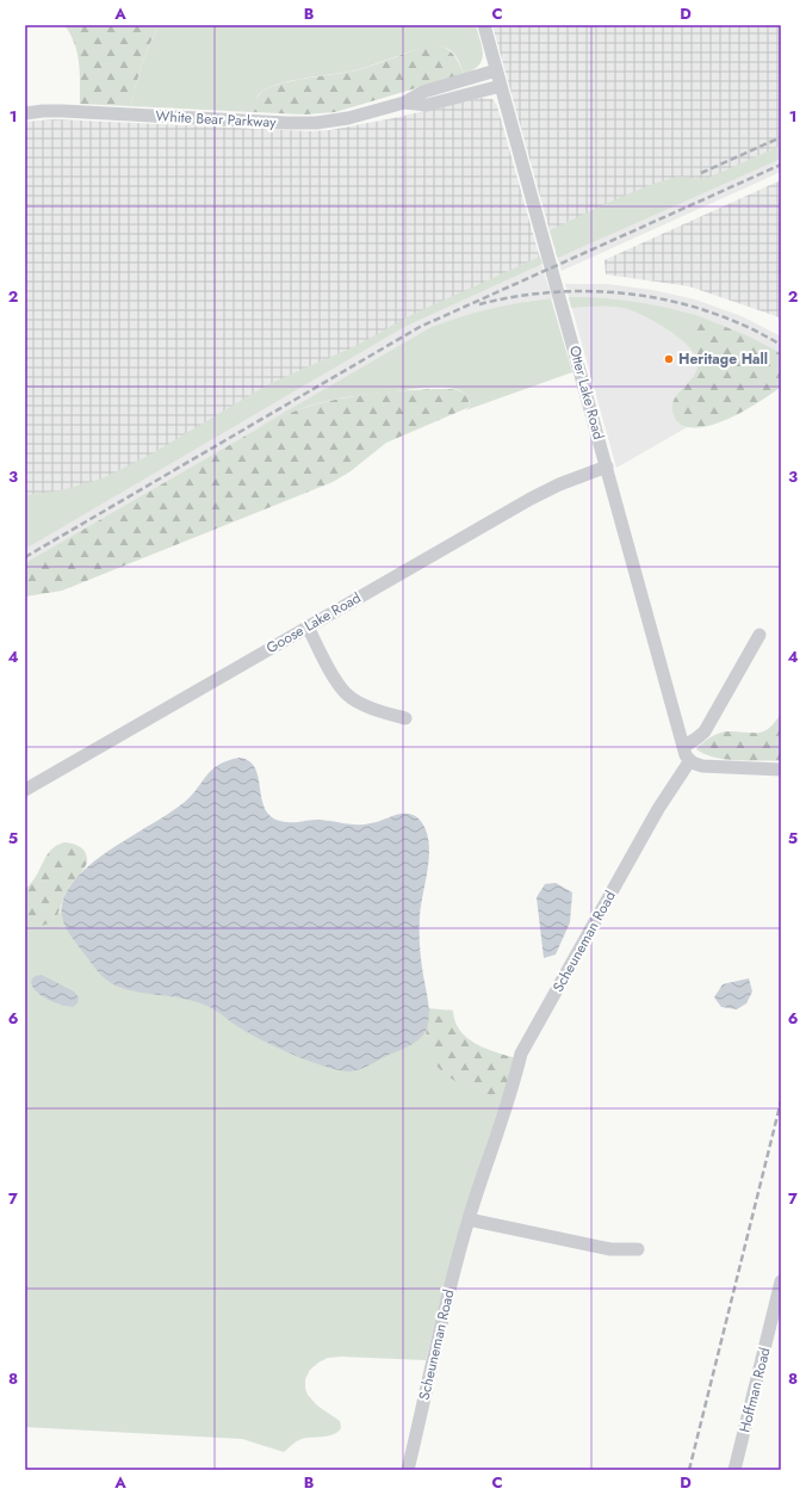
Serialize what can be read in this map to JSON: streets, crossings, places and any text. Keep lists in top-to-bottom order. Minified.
{"streets":{"street":["White Bear Parkway","Otter Lake Road","Goose Lake Road","Scheuneman Road","Hoffman Road"]},"crossings":[["White Bear Parkway","Otter Lake Road"],["Otter Lake Road","Goose Lake Road"],["Otter Lake Road","Scheuneman Road"]],"places":["Heritage Hall"],"grid":{"columns":["A","B","C","D"],"rows":["1","2","3","4","5","6","7","8"]}}
